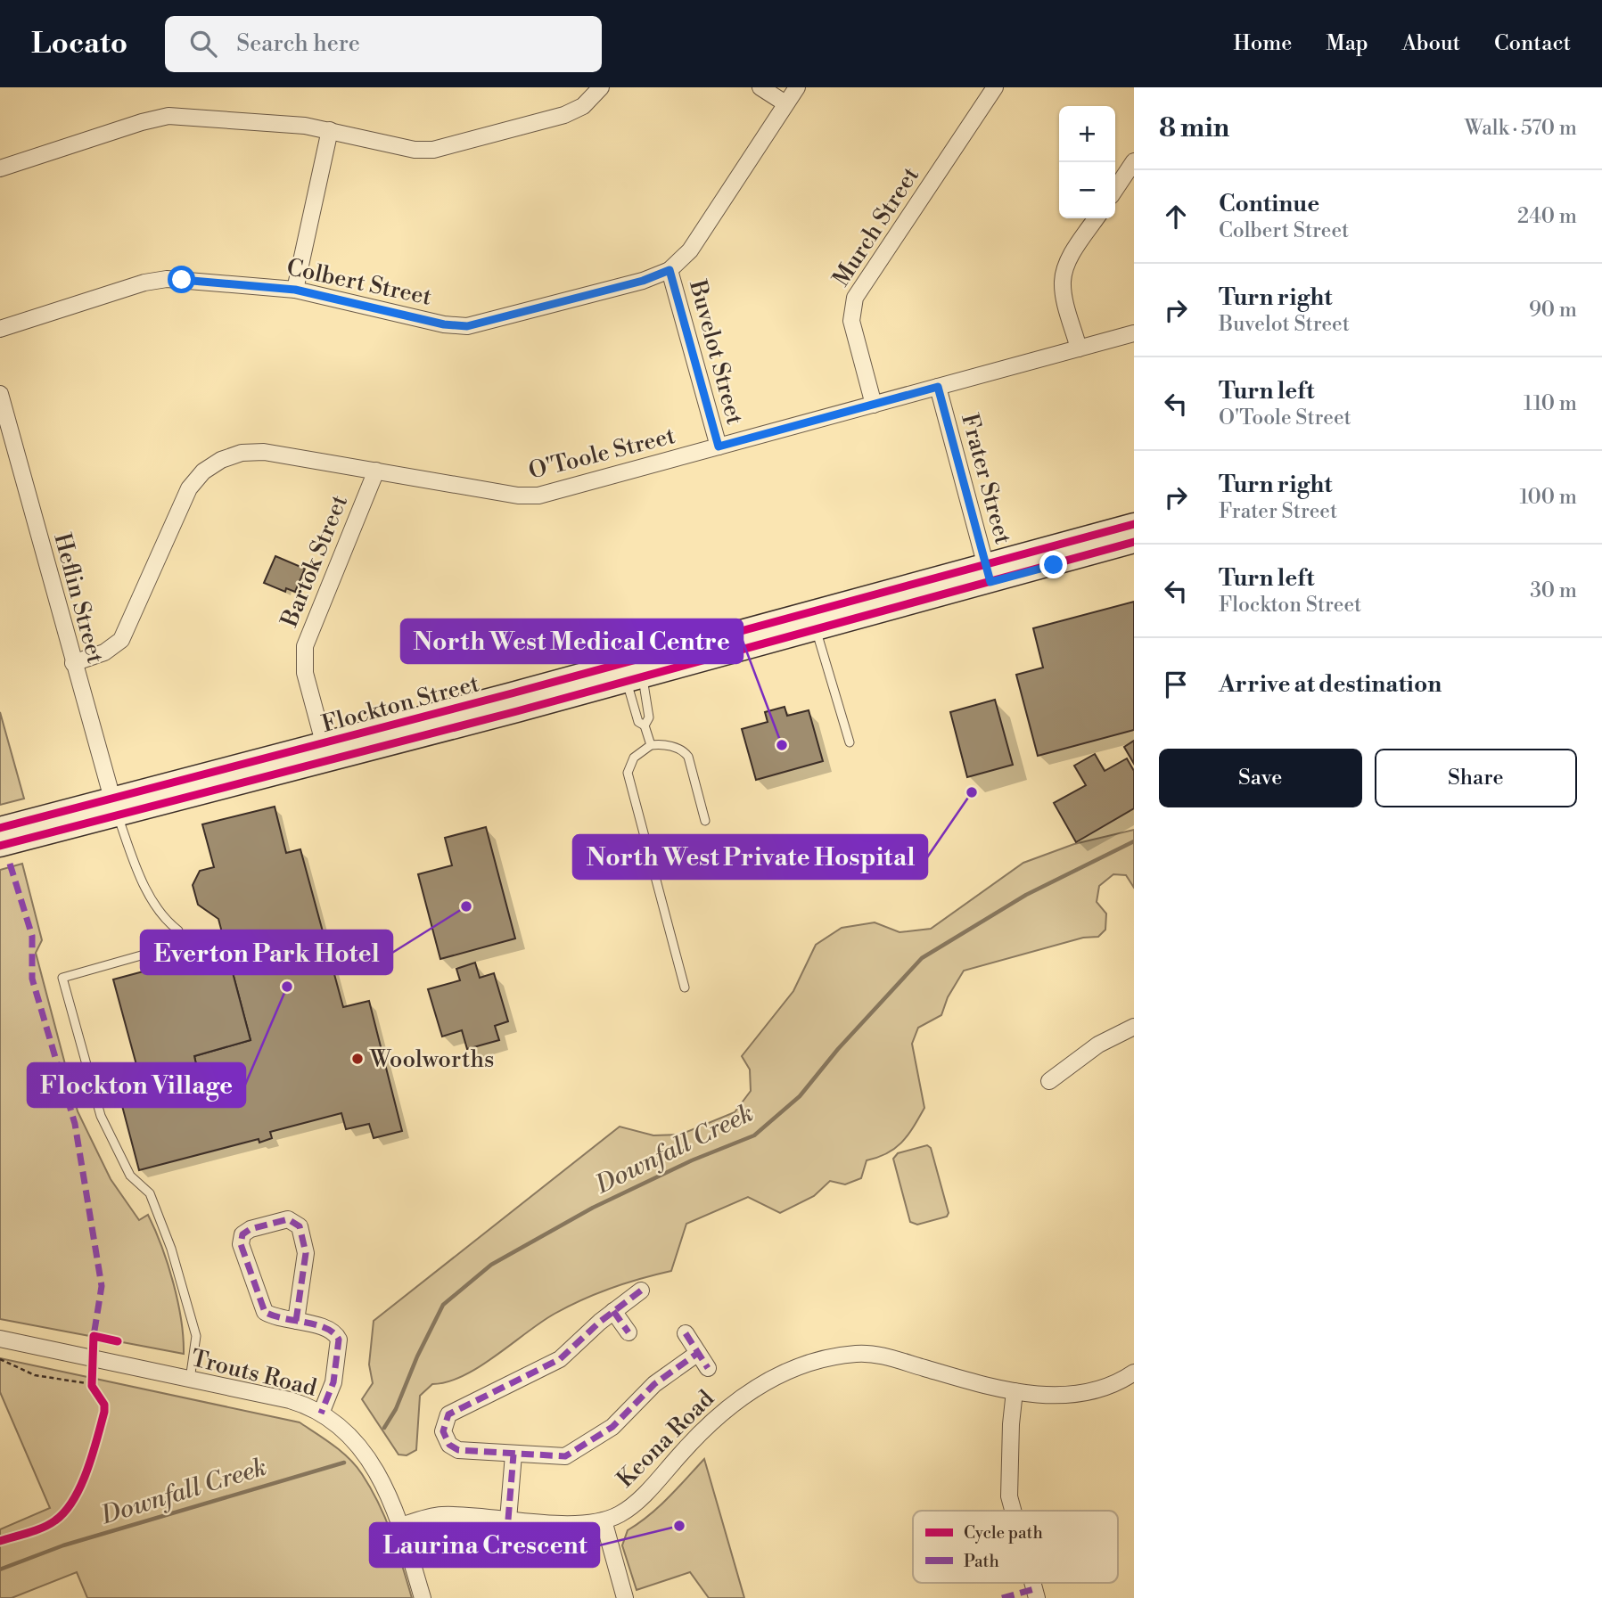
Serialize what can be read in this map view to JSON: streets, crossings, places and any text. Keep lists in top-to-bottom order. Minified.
{"streets":{"street":["Murch Street","Colbert Street","Buvelot Street","O'Toole Street","Frater Street","Bartok Street","Heflin Street","Flockton Street","Trouts Road","Keona Road"]},"crossings":[["Murch Street","O'Toole Street"],["Colbert Street","Buvelot Street"],["Buvelot Street","O'Toole Street"],["O'Toole Street","Frater Street"],["O'Toole Street","Bartok Street"],["O'Toole Street","Heflin Street"],["Frater Street","Flockton Street"],["Bartok Street","Flockton Street"],["Heflin Street","Flockton Street"],["Trouts Road","Keona Road"]],"water":["Downfall Creek"],"places":["North West Medical Centre","North West Private Hospital","Everton Park Hotel","Flockton Village","Woolworths","Laurina Crescent"],"legend":["Cycle path","Path"],"page":{"header":"Locato","search":"Search here","nav":["Home","Map","About","Contact"],"heading":["8 min","Walk · 570 m"],"map_buttons":["+","−"],"list":[["Continue","Colbert Street","240 m"],["Turn right","Buvelot Street","90 m"],["Turn left","O'Toole Street","110 m"],["Turn right","Frater Street","100 m"],["Turn left","Flockton Street","30 m"],"Arrive at destination"],"buttons":["Save","Share"]}}
